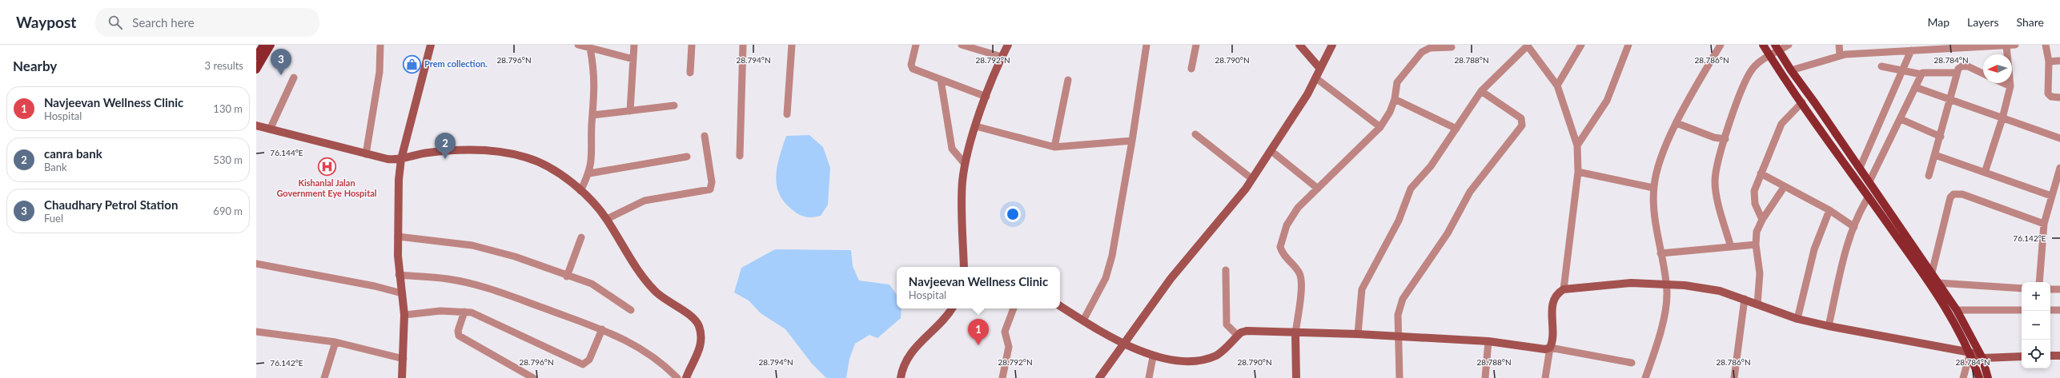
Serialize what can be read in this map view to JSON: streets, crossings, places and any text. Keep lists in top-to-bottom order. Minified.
{"places":{"shop":["Prem collection."],"hospital":["Kishanlal Jalan Government Eye Hospital"]},"north":"left","page":{"header":"Waypost","search":"Search here","nav":["Map","Layers","Share"],"heading":["Nearby","3 results"],"pins":["3","2","1"],"list":[{"mark":"1","name":"Navjeevan Wellness Clinic","note":"Hospital","value":"130 m"},{"mark":"2","name":"canra bank","note":"Bank","value":"530 m"},{"mark":"3","name":"Chaudhary Petrol Station","note":"Fuel","value":"690 m"}],"popup":["Navjeevan Wellness Clinic","Hospital"],"map_buttons":["+","−"]},"coordinates":["28.784°N","28.796°N","28.794°N","28.792°N","28.790°N","28.788°N","28.786°N","76.144°E","76.142°E"]}
